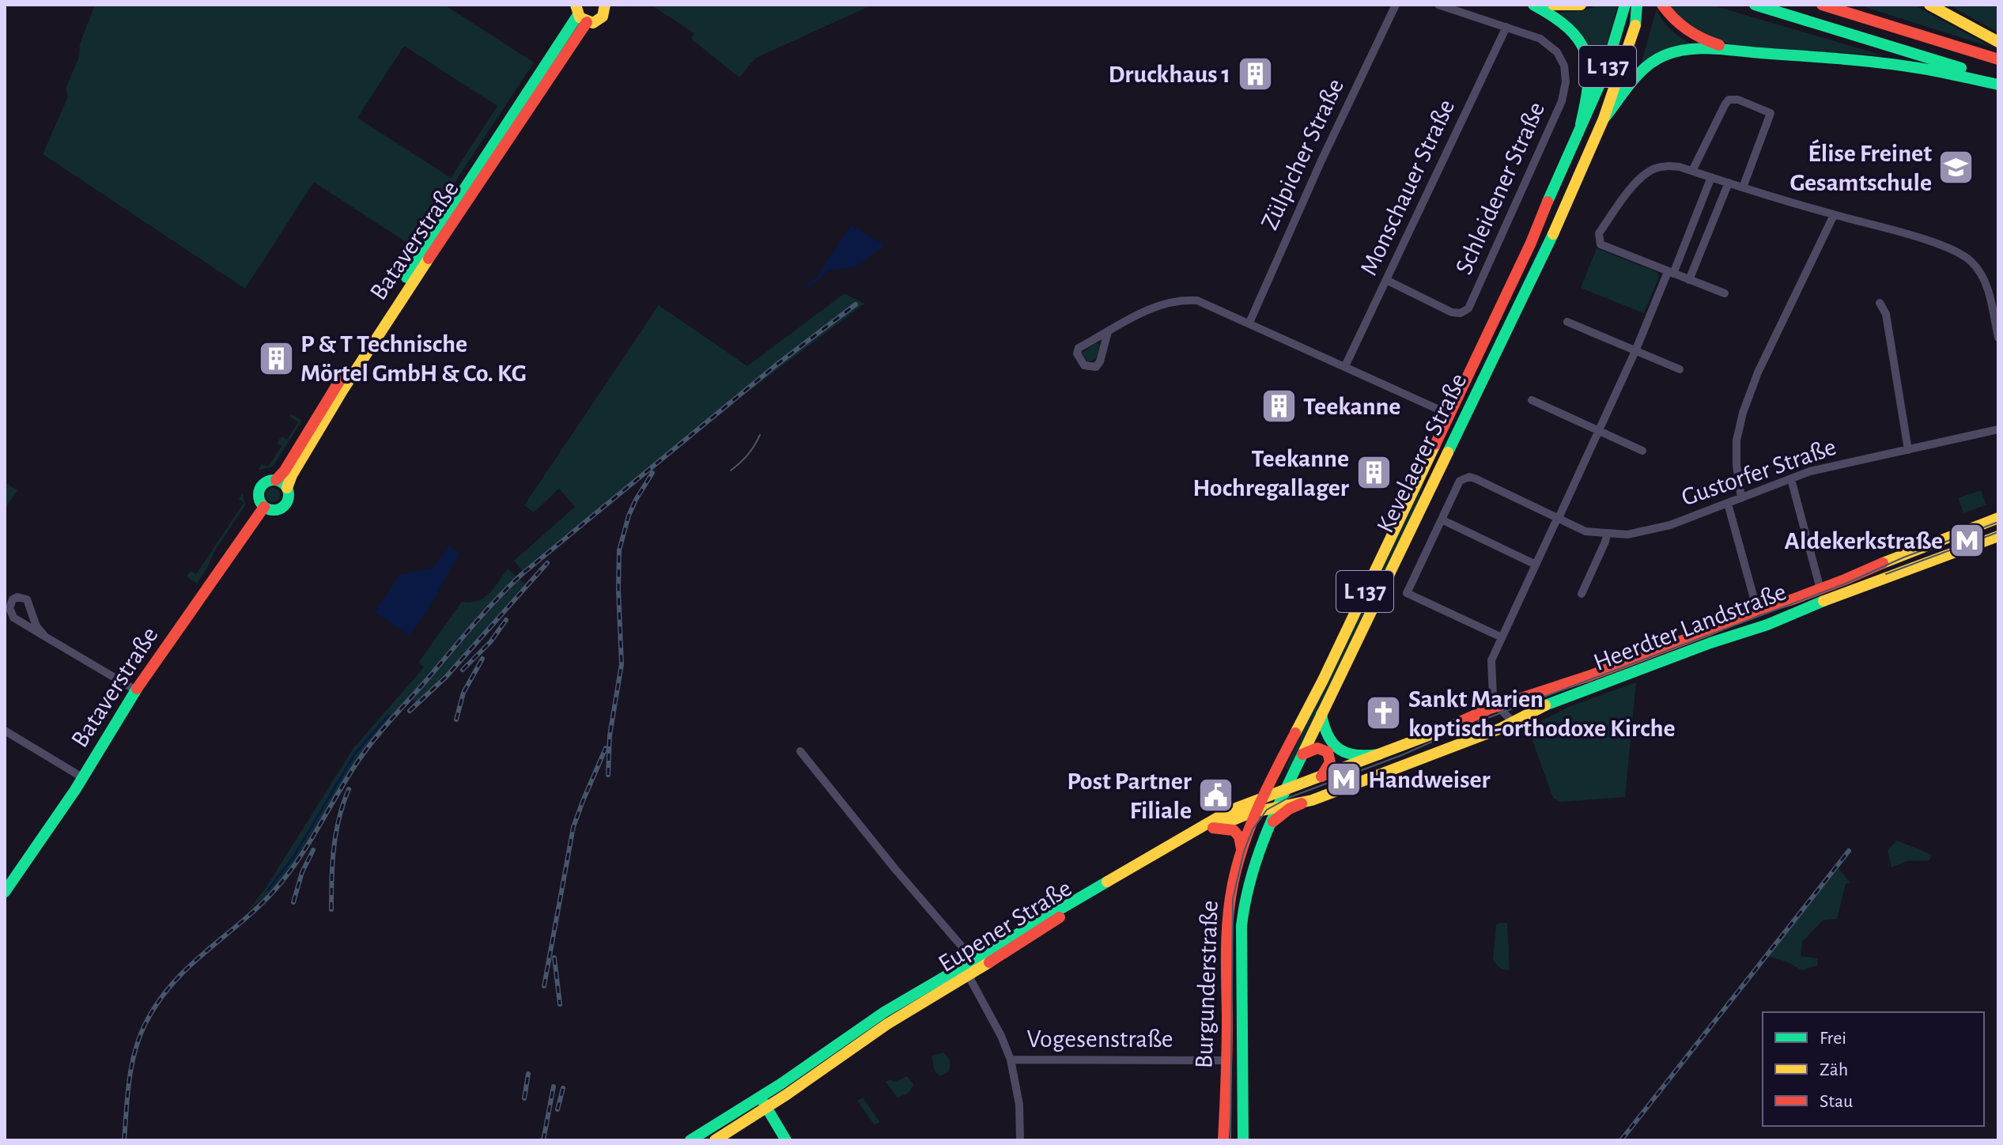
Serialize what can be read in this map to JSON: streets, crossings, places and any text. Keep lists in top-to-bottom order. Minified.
{"streets":{"main road":["L 137","Bataverstraße","Kevelaerer Straße","Heerdter Landstraße","Eupener Straße","Burgunderstraße"],"street":["Zülpicher Straße","Monschauer Straße","Schleidener Straße","Gustorfer Straße","Vogesenstraße"]},"crossings":[["L 137","Kevelaerer Straße"],["Monschauer Straße","Schleidener Straße"],["Kevelaerer Straße","Heerdter Landstraße"],["Kevelaerer Straße","Eupener Straße"],["Kevelaerer Straße","Burgunderstraße"],["Gustorfer Straße","Heerdter Landstraße"],["Heerdter Landstraße","Eupener Straße"],["Heerdter Landstraße","Burgunderstraße"],["Eupener Straße","Burgunderstraße"],["Burgunderstraße","Vogesenstraße"]],"places":{"building":["Druckhaus 1","P & T Technische Mörtel GmbH & Co. KG","Teekanne","Teekanne Hochregallager"],"school or university":["Élise Freinet Gesamtschule"],"metro station":["Aldekerkstraße","Handweiser"],"church":["Sankt Marien koptisch-orthodoxe Kirche"],"public building":["Post Partner Filiale"]},"legend":["Frei","Zäh","Stau"]}
